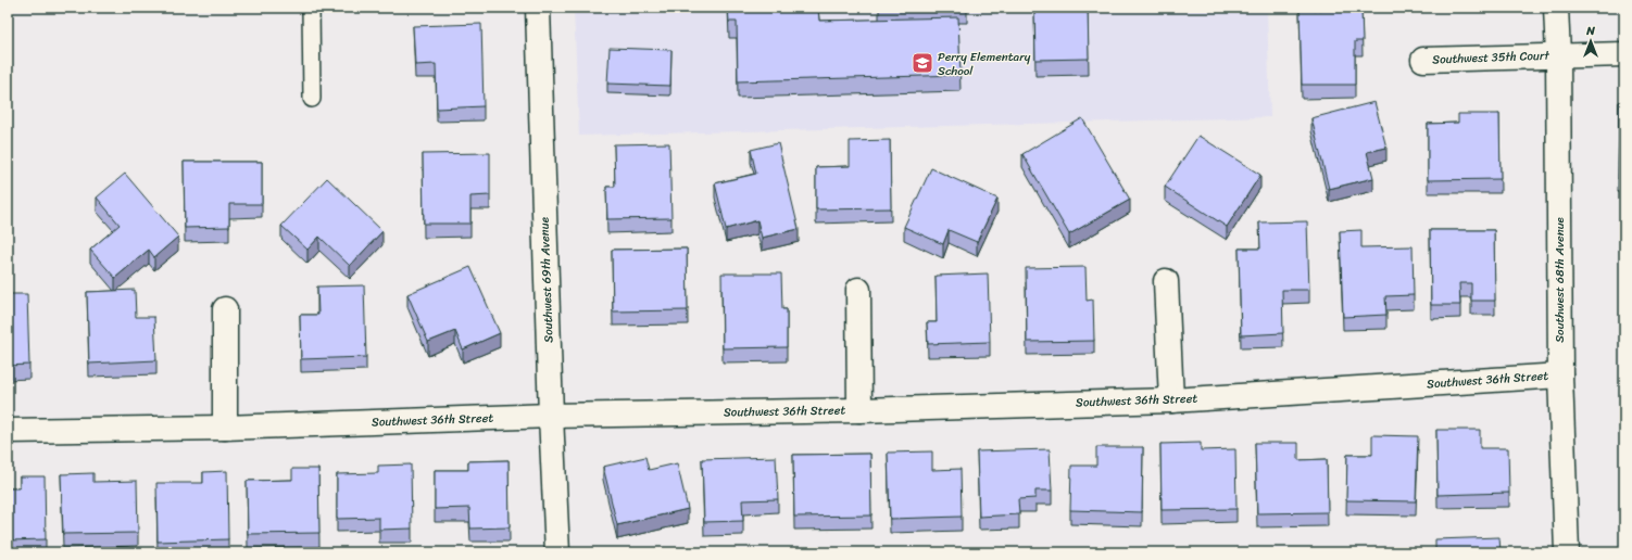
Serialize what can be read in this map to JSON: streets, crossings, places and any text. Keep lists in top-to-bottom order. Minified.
{"streets":{"street":["Southwest 35th Court","Southwest 69th Avenue","Southwest 68th Avenue","Southwest 36th Street"]},"crossings":[["Southwest 35th Court","Southwest 68th Avenue"],["Southwest 69th Avenue","Southwest 36th Street"],["Southwest 68th Avenue","Southwest 36th Street"]],"places":{"school or university":["Perry Elementary School"]},"north":"top"}
